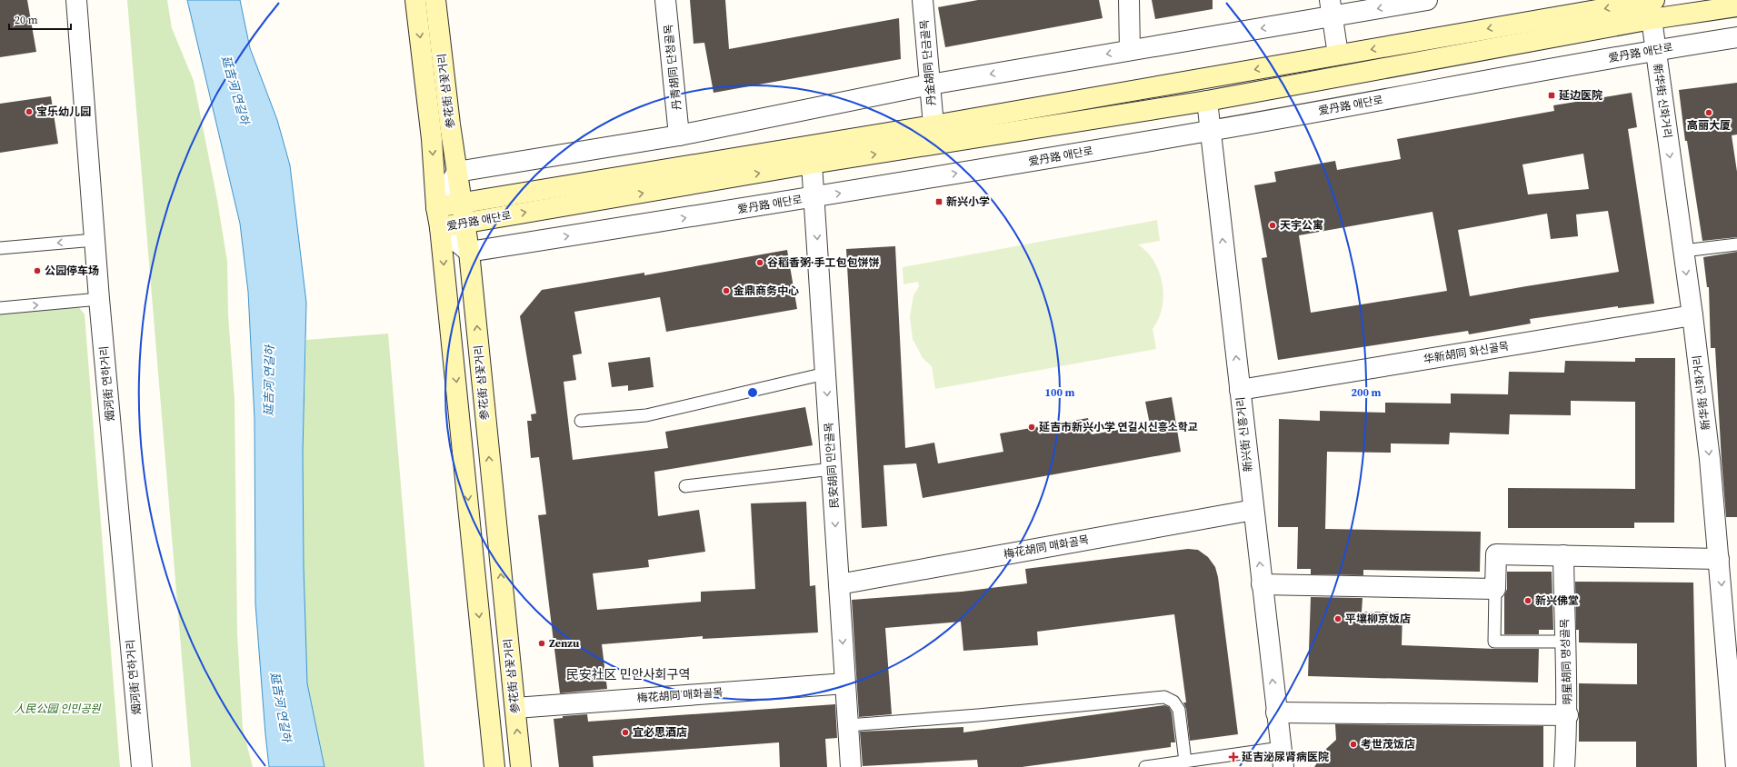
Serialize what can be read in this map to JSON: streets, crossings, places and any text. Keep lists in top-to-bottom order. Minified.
{"streets":{"main road":["爱丹路 애단로","参花街 삼꽃거리"],"street":["丹金胡同 단금골목","丹青胡同 단청골목","新华街 신화거리","华新胡同 화신골목","烟河街 연하거리","新兴街 신흥거리","民安胡同 민안골목","梅花胡同 매화골목","明星胡同 명성골목"]},"crossings":[["爱丹路 애단로","丹金胡同 단금골목"],["爱丹路 애단로","参花街 삼꽃거리"],["爱丹路 애단로","新华街 신화거리"],["爱丹路 애단로","新兴街 신흥거리"],["爱丹路 애단로","民安胡同 민안골목"],["参花街 삼꽃거리","梅花胡同 매화골목"],["新华街 신화거리","华新胡同 화신골목"],["华新胡同 화신골목","新兴街 신흥거리"],["新兴街 신흥거리","梅花胡同 매화골목"],["民安胡同 민안골목","梅花胡同 매화골목"]],"one_way":["新华街 신화거리","新兴街 신흥거리","民安胡同 민안골목"],"districts":["民安社区 민안사회구역"],"water":["延吉河 연길하"],"parks":["人民公园 인민공원"],"places":{"transit":["延边医院","新兴小学"],"other":["宝乐幼儿园","高丽大厦","天宇公寓","谷稻香粥·手工包包饼饼","公园停车场","金鼎商务中心","延吉市新兴小学 연길시신흥소학교","新兴佛堂","平壤柳京饭店","Zenzu","宜必思酒店","考世茂饭店"],"health":["延吉泌尿肾病医院"]},"scale_bar":"20 m","rings":["100 m","200 m"]}
